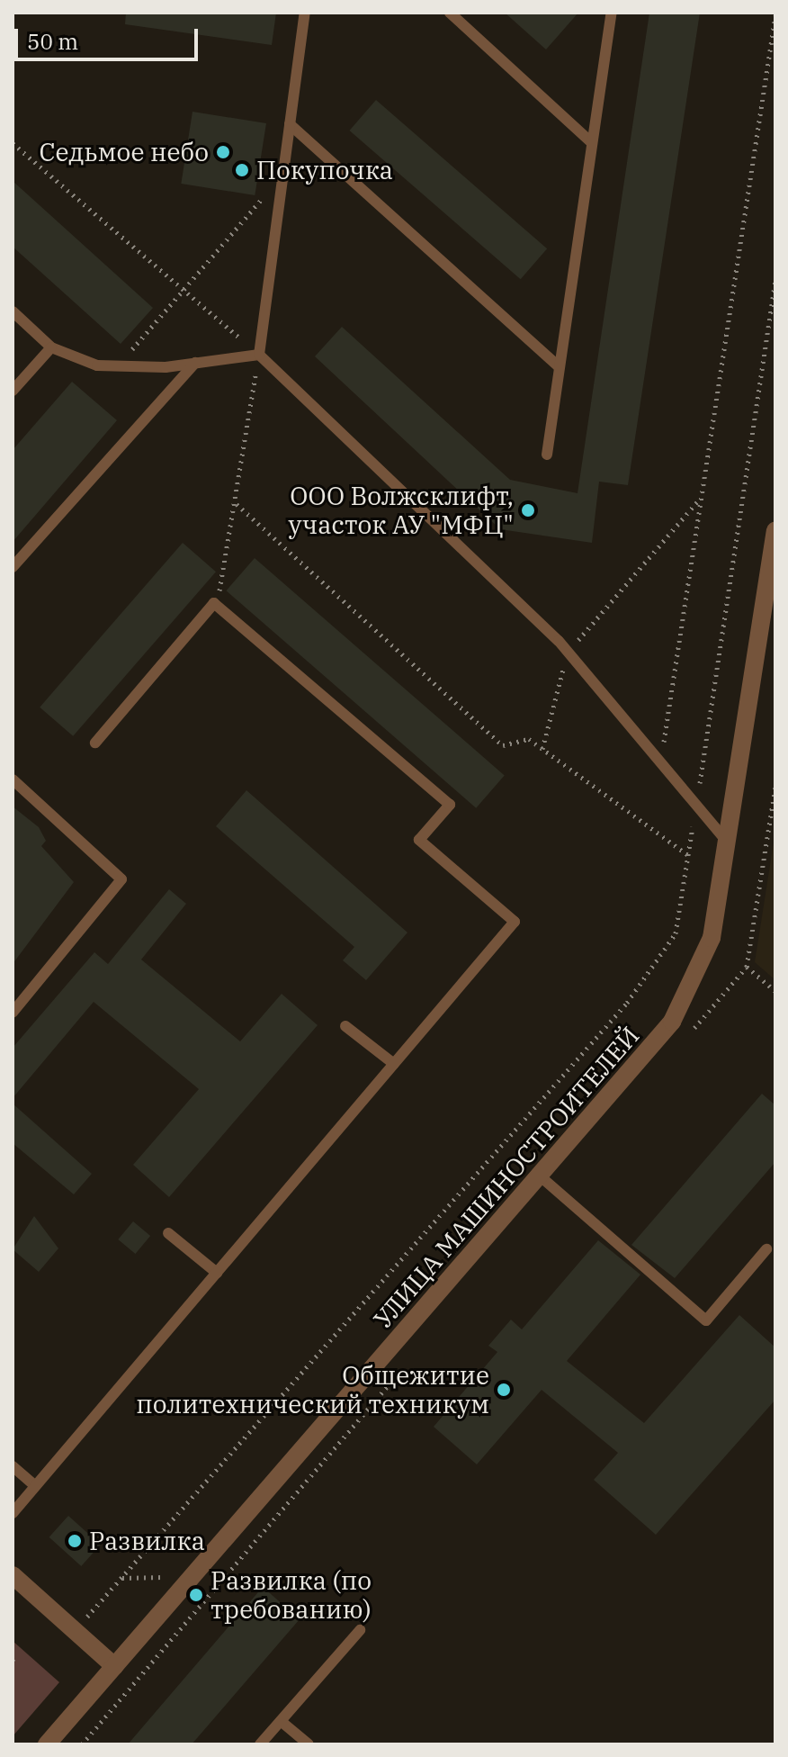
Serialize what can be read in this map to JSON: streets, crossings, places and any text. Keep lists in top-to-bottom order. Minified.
{"streets":{"street":["УЛИЦА МАШИНОСТРОИТЕЛЕЙ"]},"places":["Седьмое небо","Покупочка","ООО Волжсклифт, участок АУ \"МФЦ\"","Общежитие политехнический техникум","Развилка","Развилка (по требованию)"],"scale_bar":"50 m"}
